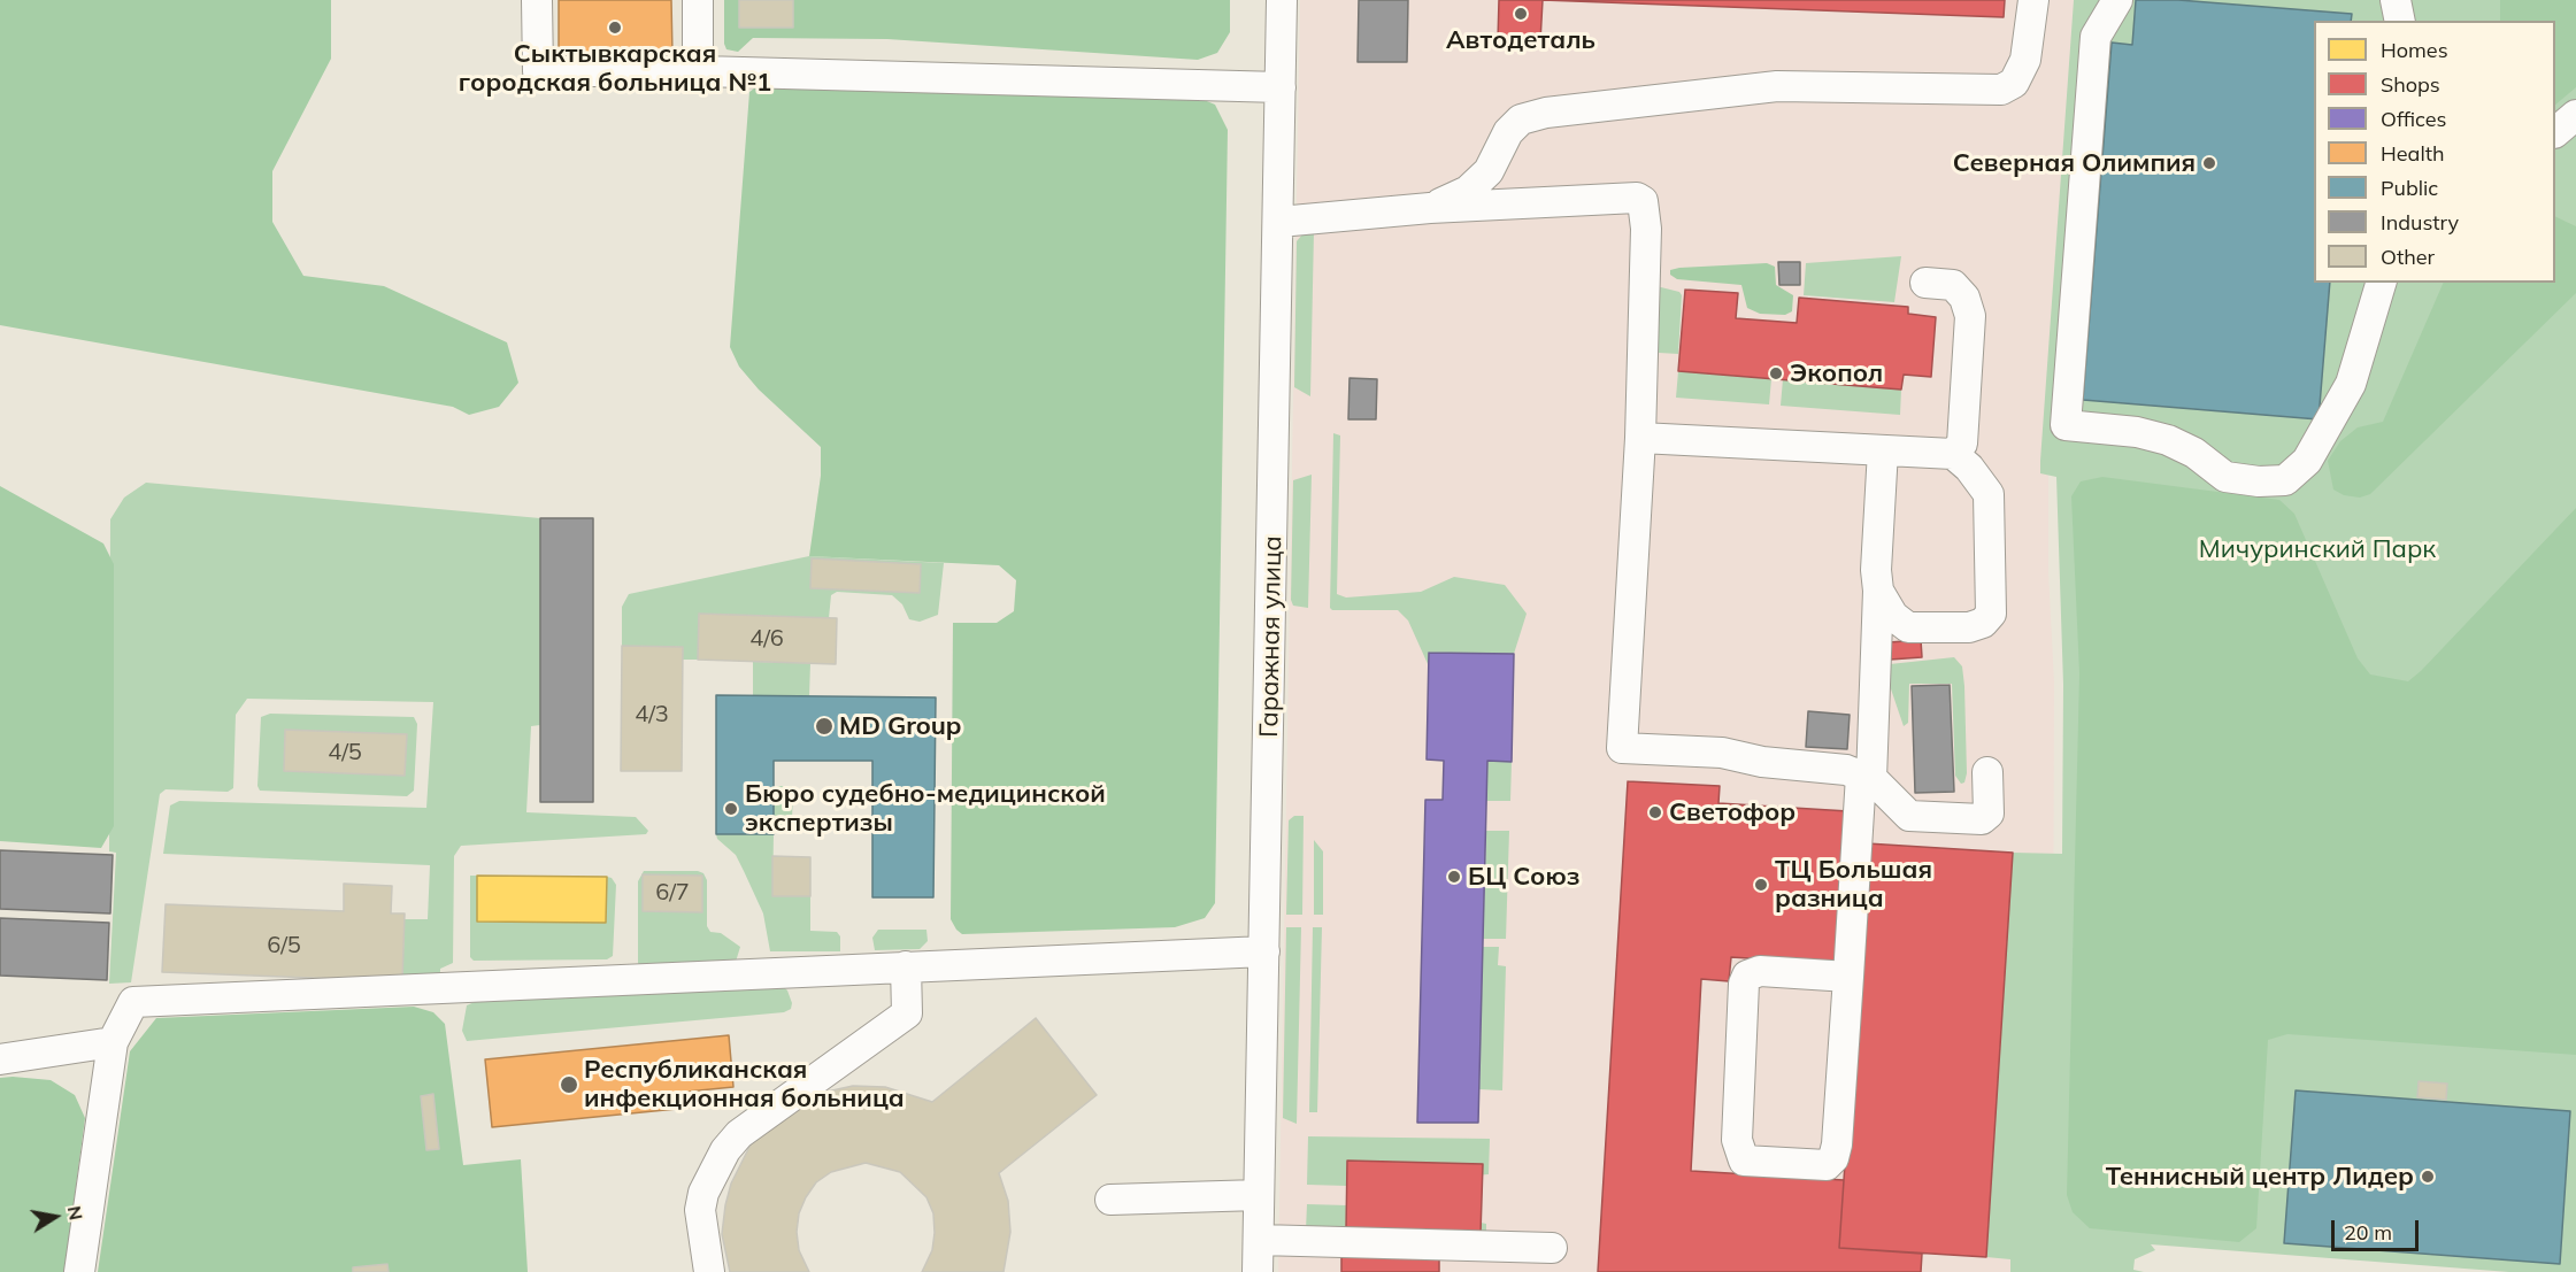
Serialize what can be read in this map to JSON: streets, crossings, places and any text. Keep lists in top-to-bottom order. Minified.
{"streets":{"street":["Гаражная улица"]},"parks":["Мичуринский Парк"],"places":["Автодеталь","Сыктывкарская городская больница №1","Северная Олимпия","Экопол","MD Group","Бюро судебно-медицинской экспертизы","Светофор","БЦ Союз","ТЦ Большая разница","Республиканская инфекционная больница","Теннисный центр Лидер"],"house_numbers":["4/6","4/3","4/5","6/7","6/5"],"legend":["Homes","Shops","Offices","Health","Public","Industry","Other"],"scale_bar":"20 m","north":"right"}
